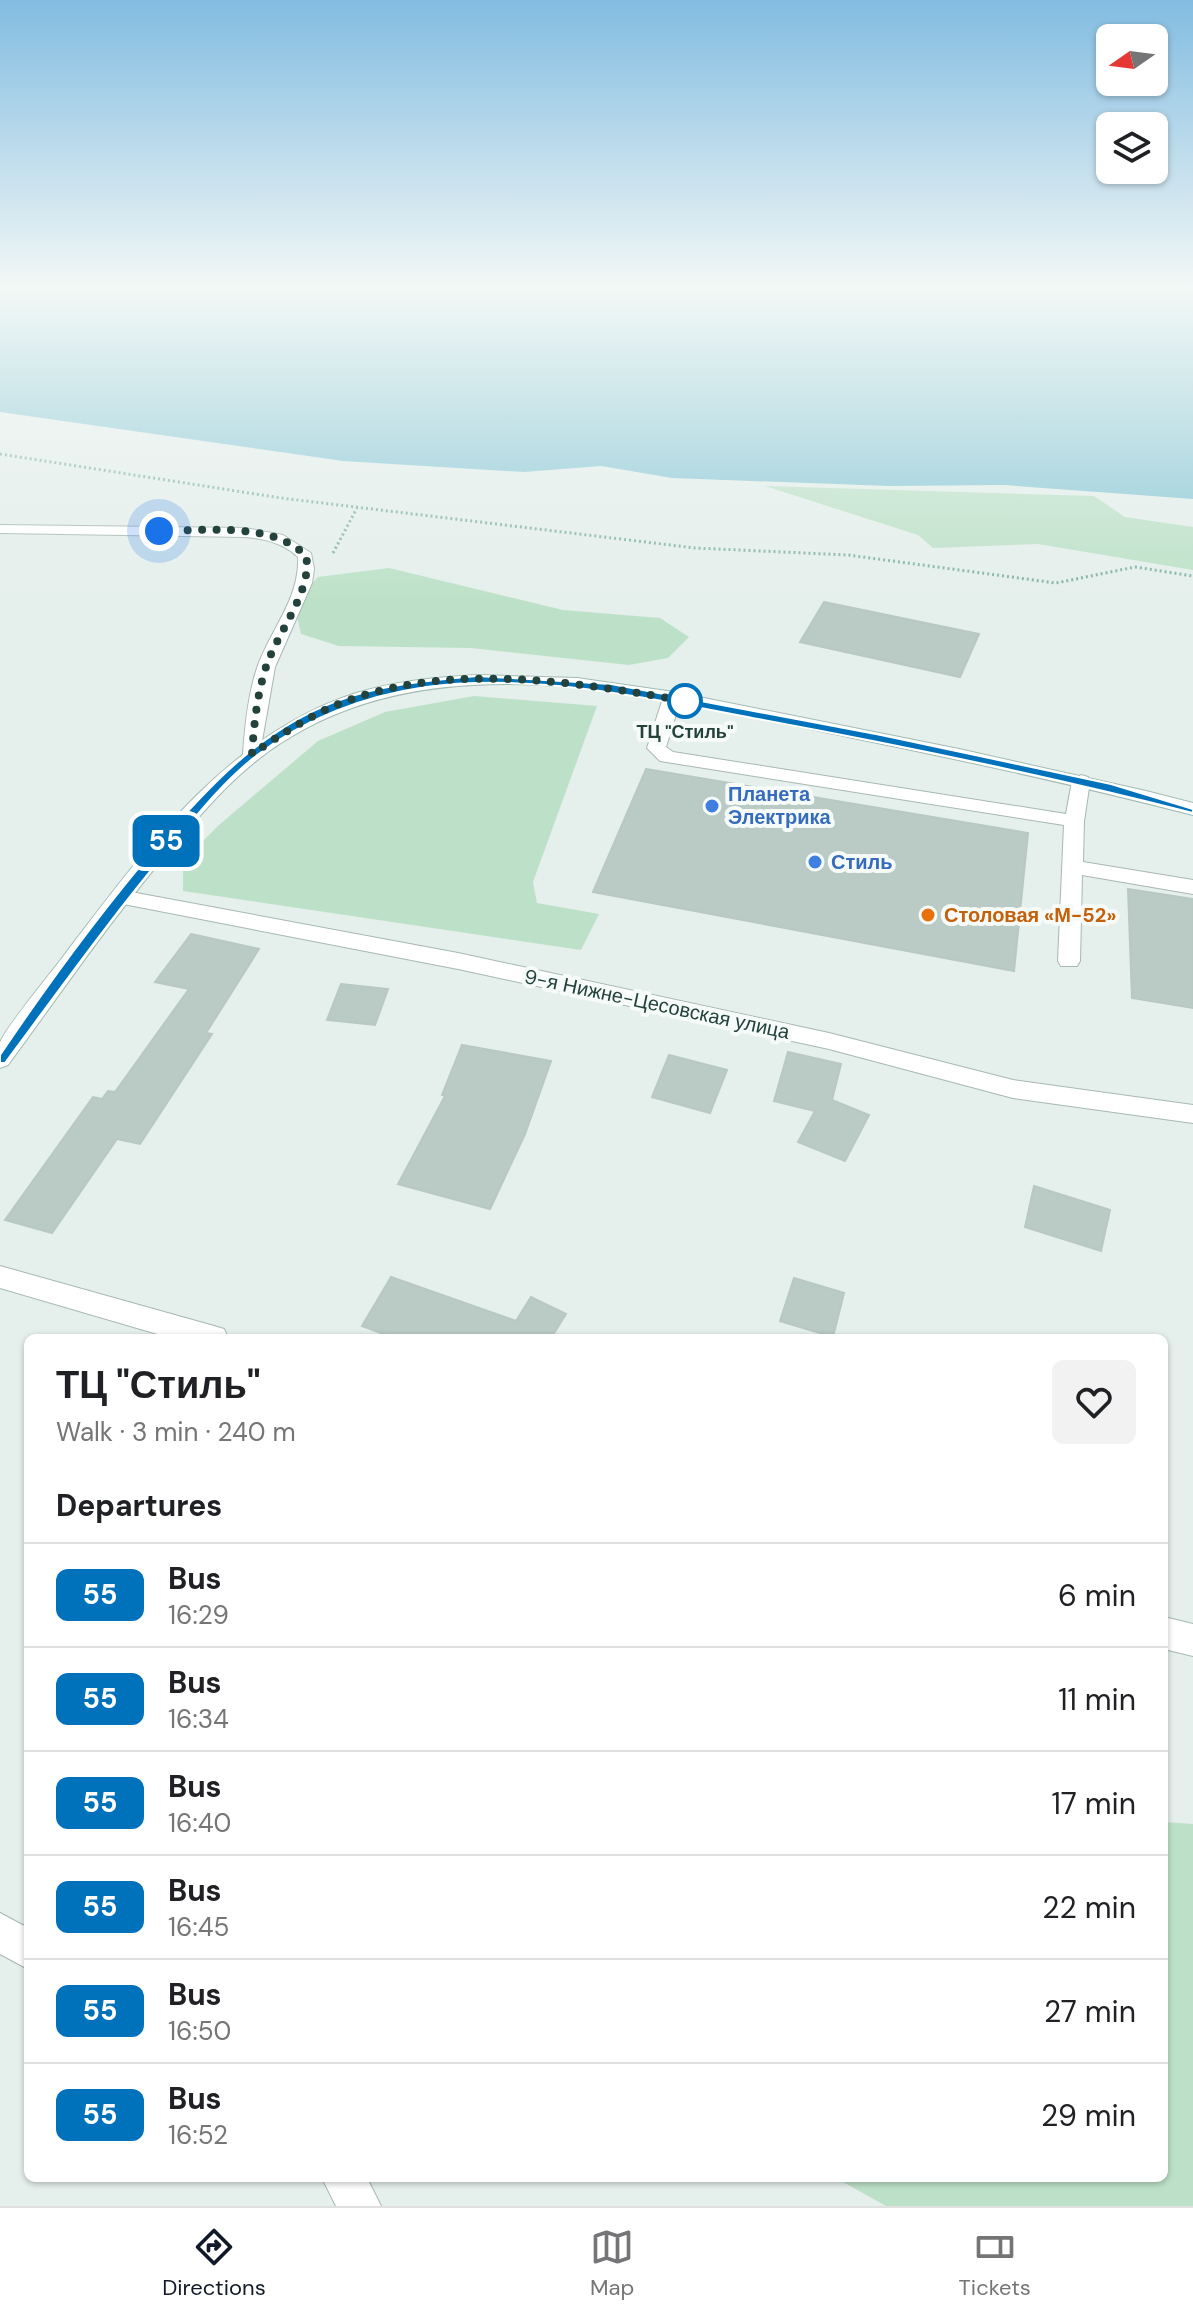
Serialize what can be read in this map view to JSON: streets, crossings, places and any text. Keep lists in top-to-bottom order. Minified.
{"streets":{"street":["9-я Нижне-Цесовская улица"]},"places":["ТЦ \"Стиль\"","Планета Электрика","Стиль","Столовая «М-52»"],"lines":["bus line 55"],"north":"left","page":{"on_map":"55","heading":[["ТЦ \"Стиль\"","Walk · 3 min · 240 m"],"Departures"],"list":[{"mark":"55","name":"Bus","note":"16:29","value":"6 min"},{"mark":"55","name":"Bus","note":"16:34","value":"11 min"},{"mark":"55","name":"Bus","note":"16:40","value":"17 min"},{"mark":"55","name":"Bus","note":"16:45","value":"22 min"},{"mark":"55","name":"Bus","note":"16:50","value":"27 min"},{"mark":"55","name":"Bus","note":"16:52","value":"29 min"}],"tabs":["Directions","Map","Tickets"]}}
